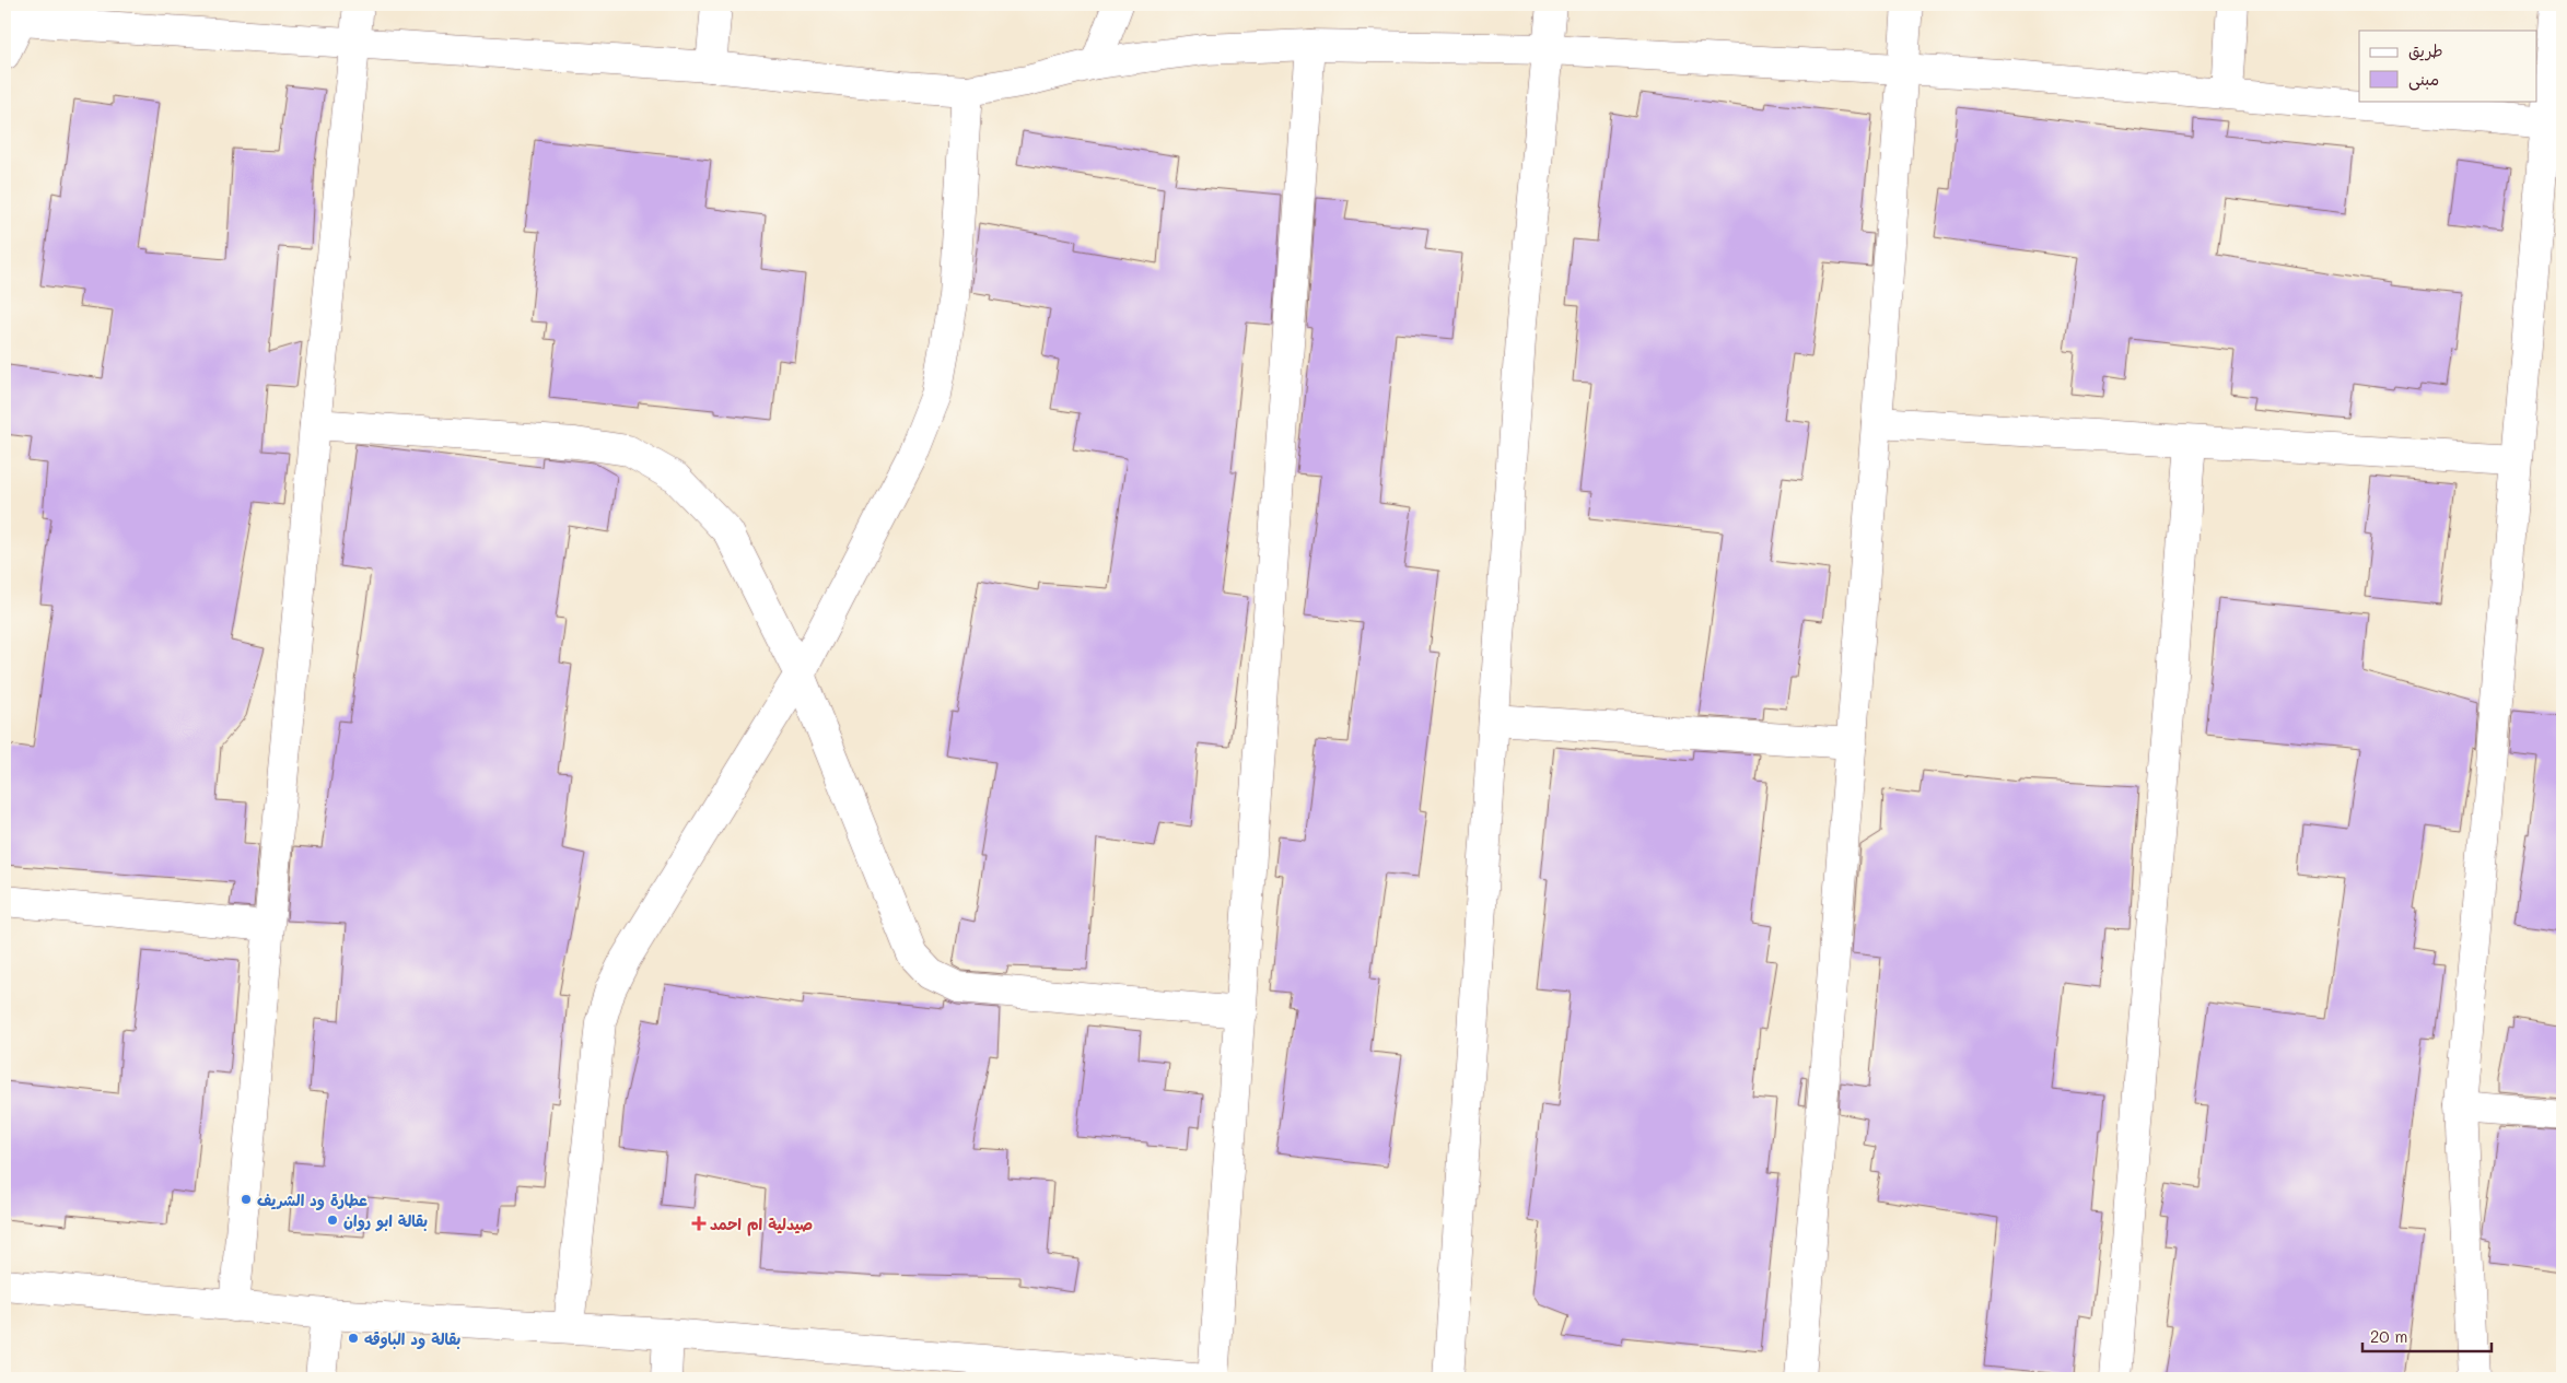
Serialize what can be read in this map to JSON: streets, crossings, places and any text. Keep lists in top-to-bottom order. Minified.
{"places":{"other":["عطارة ود الشريف","بقالة ابو روان","بقالة ود الباوقه"],"health":["صيدلية ام احمد"]},"legend":["طريق","مبنى"],"scale_bar":"20 m"}
